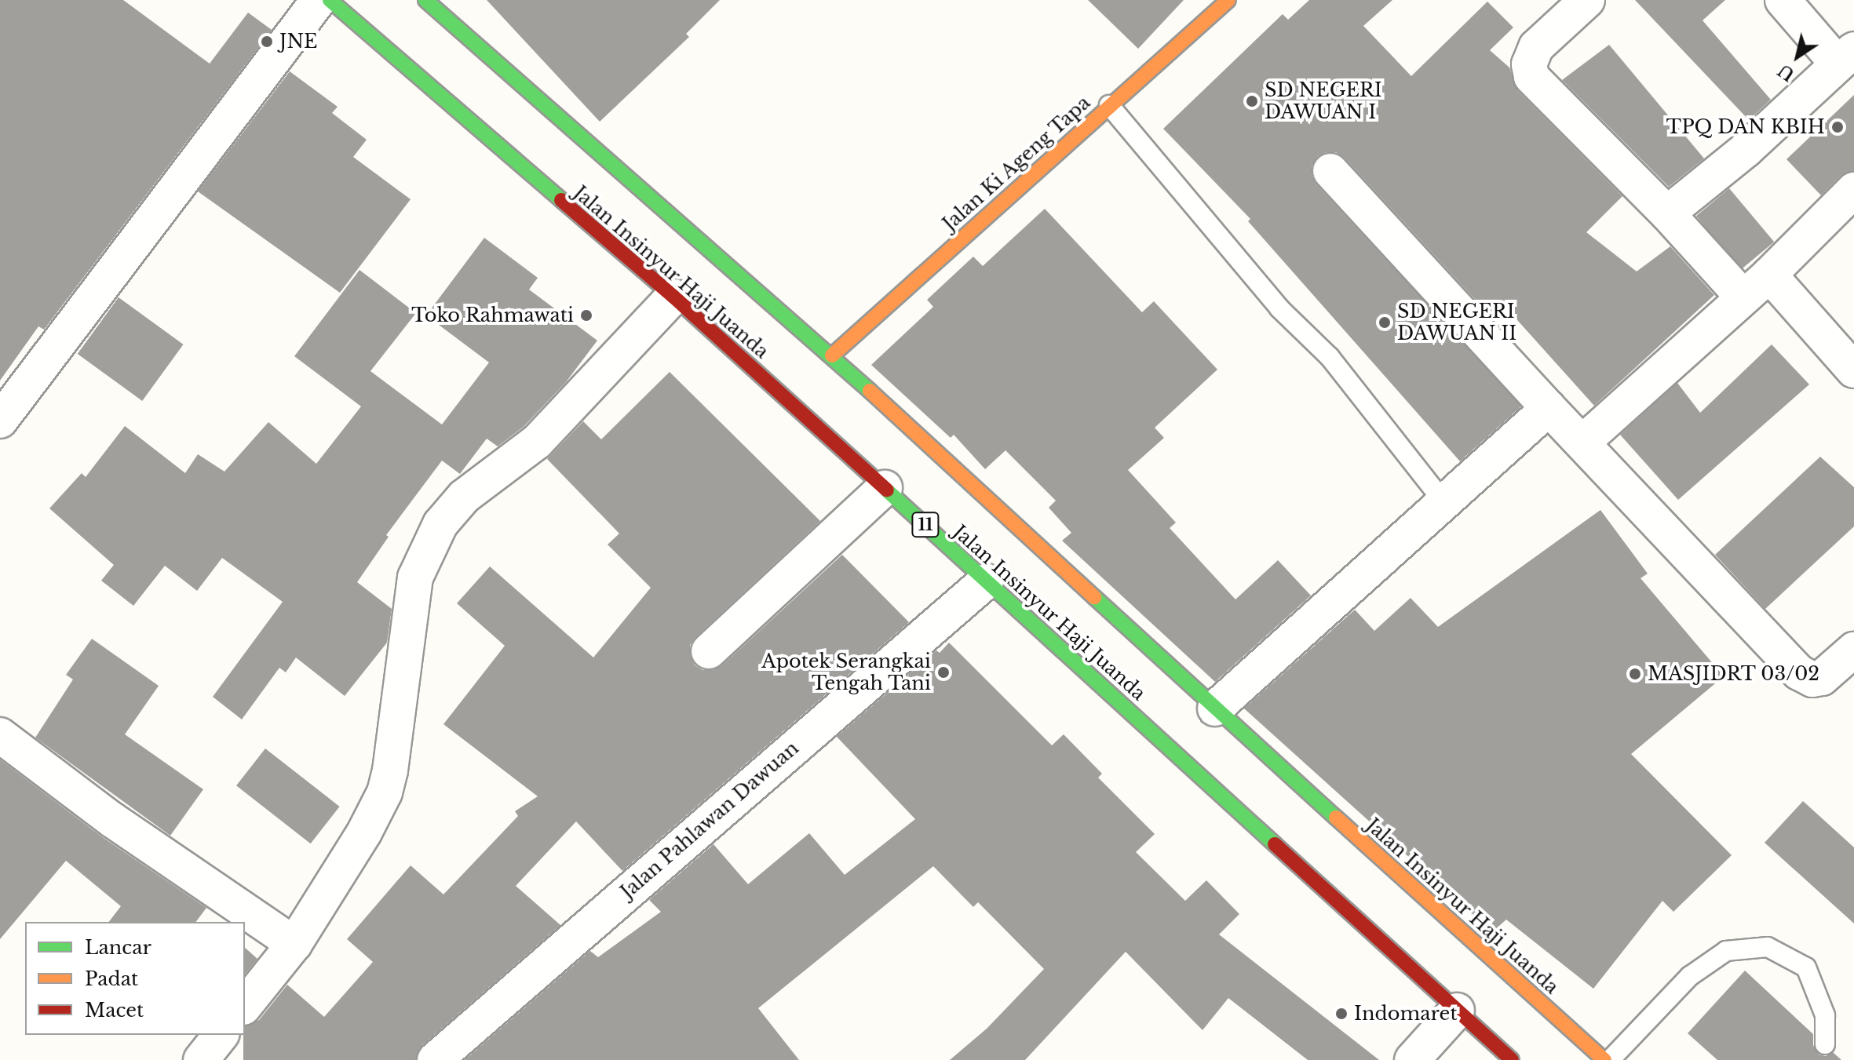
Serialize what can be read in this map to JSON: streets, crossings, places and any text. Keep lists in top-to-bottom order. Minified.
{"streets":{"main road":["Jalan Ki Ageng Tapa","Jalan Insinyur Haji Juanda","11"],"street":["Jalan Pahlawan Dawuan"]},"crossings":[["Jalan Ki Ageng Tapa","Jalan Insinyur Haji Juanda"],["Jalan Insinyur Haji Juanda","Jalan Pahlawan Dawuan"]],"places":["JNE","SD NEGERI DAWUAN I","TPQ DAN KBIH","Toko Rahmawati","SD NEGERI DAWUAN II","Apotek Serangkai Tengah Tani","MASJIDRT 03/02","Indomaret"],"legend":["Lancar","Padat","Macet"],"north":"bottom left"}
